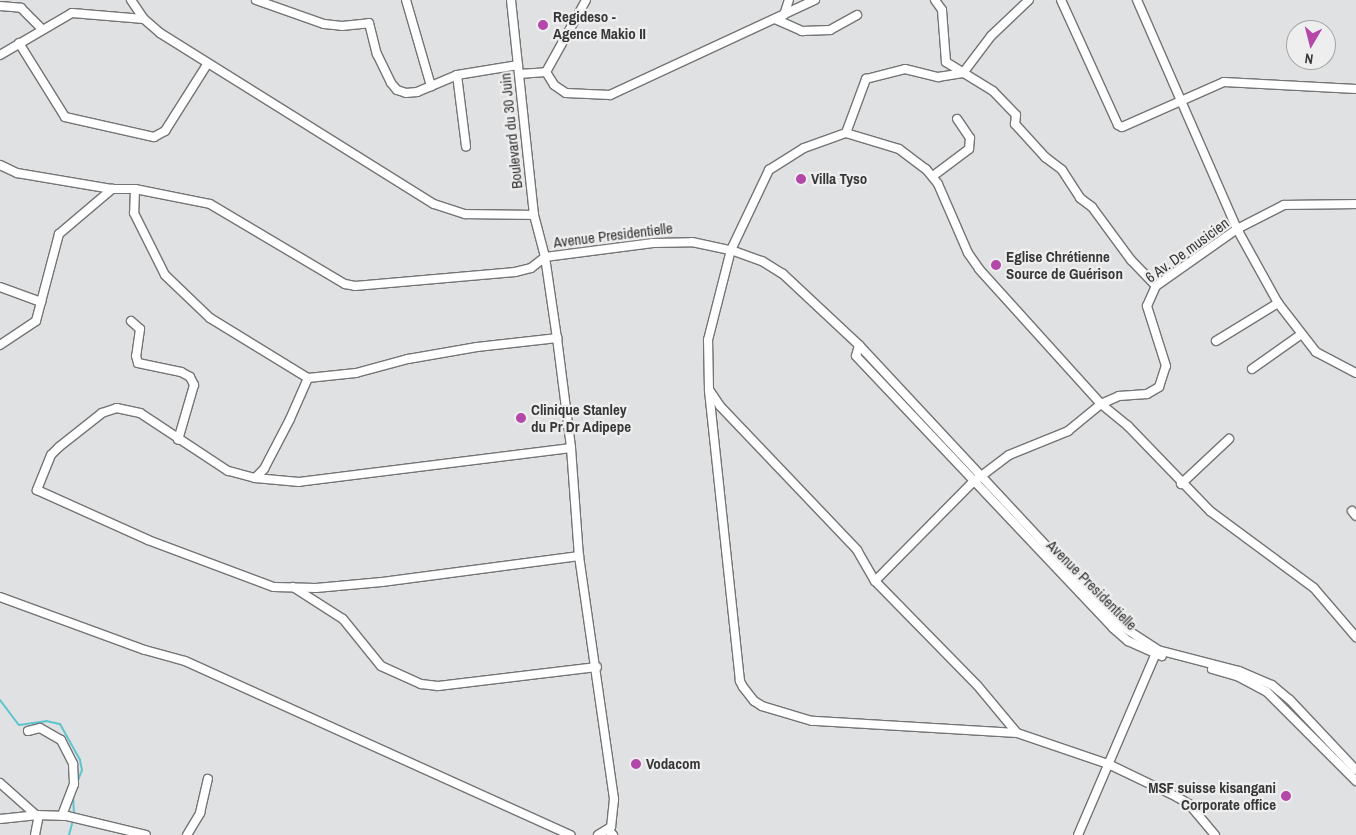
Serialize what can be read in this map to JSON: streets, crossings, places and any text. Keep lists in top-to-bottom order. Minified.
{"streets":{"street":["Boulevard du 30 Juin","Avenue Presidentielle","6 Av. De musicien"]},"crossings":[["Boulevard du 30 Juin","Avenue Presidentielle"],["Avenue Presidentielle","6 Av. De musicien"]],"places":["Regideso - Agence Makio II","Villa Tyso","Eglise Chrétienne Source de Guérison","Clinique Stanley du Pr Dr Adipepe","Vodacom","MSF suisse kisangani Corporate office"],"north":"bottom"}
